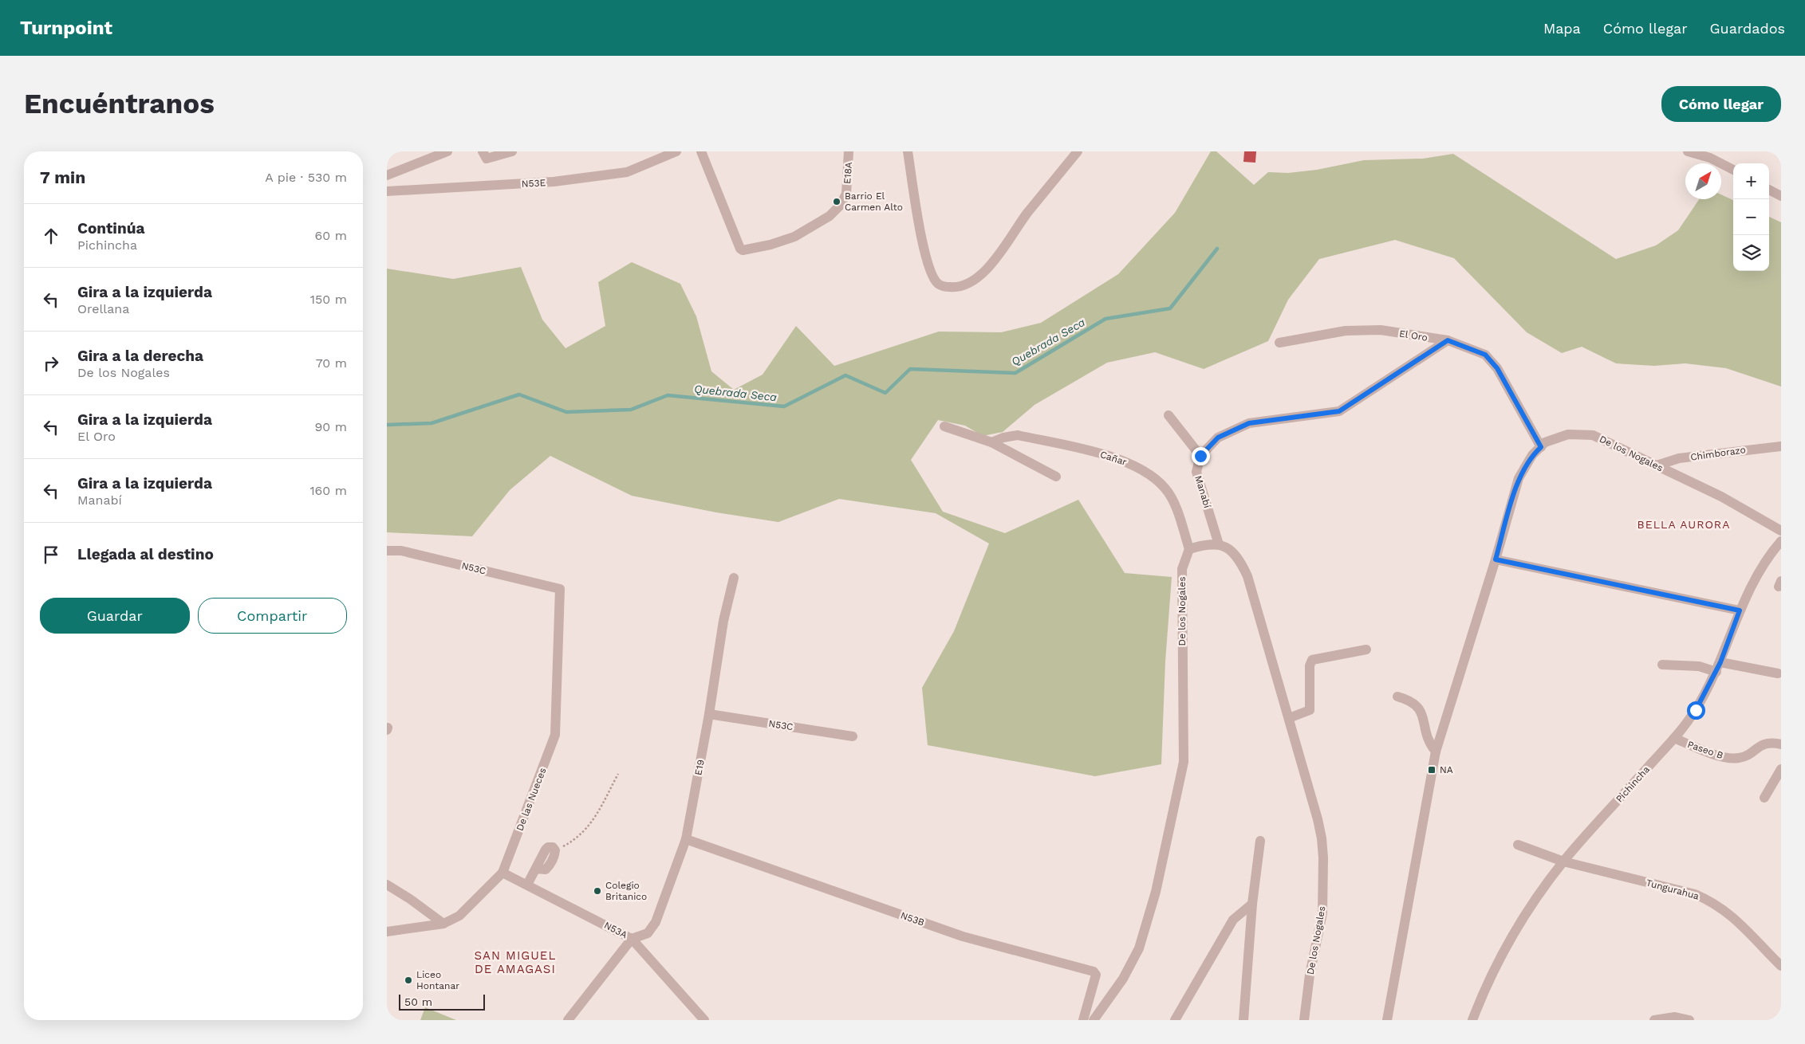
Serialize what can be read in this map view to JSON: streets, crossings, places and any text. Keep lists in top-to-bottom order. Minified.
{"streets":{"street":["E18A","N53E","El Oro","De los Nogales","Chimborazo","Cañar","Manabí","N53C","Paseo B","E19","Pichincha","De las Nueces","Tungurahua","N53B","N53A"]},"crossings":[["El Oro","De los Nogales"],["De los Nogales","Chimborazo"],["De los Nogales","Cañar"],["De los Nogales","Manabí"],["N53C","E19"],["N53C","De las Nueces"],["Paseo B","Pichincha"],["E19","N53B"],["E19","N53A"],["Pichincha","Tungurahua"],["De las Nueces","N53A"]],"districts":["BELLA AURORA","SAN MIGUEL DE AMAGASI"],"water":["Quebrada Seca"],"places":{"other":["Barrio El Carmen Alto","Colegio Britanico","Liceo Hontanar"],"transit":["NA"]},"scale_bar":"50 m","north":"top right","page":{"header":"Turnpoint","nav":["Mapa","Cómo llegar","Guardados"],"buttons":["Cómo llegar",["Guardar","Compartir"]],"title":"Encuéntranos","heading":["7 min","A pie · 530 m"],"map_buttons":["+","−"],"list":[["Continúa","Pichincha","60 m"],["Gira a la izquierda","Orellana","150 m"],["Gira a la derecha","De los Nogales","70 m"],["Gira a la izquierda","El Oro","90 m"],["Gira a la izquierda","Manabí","160 m"],"Llegada al destino"],"scale":"50 m"}}
